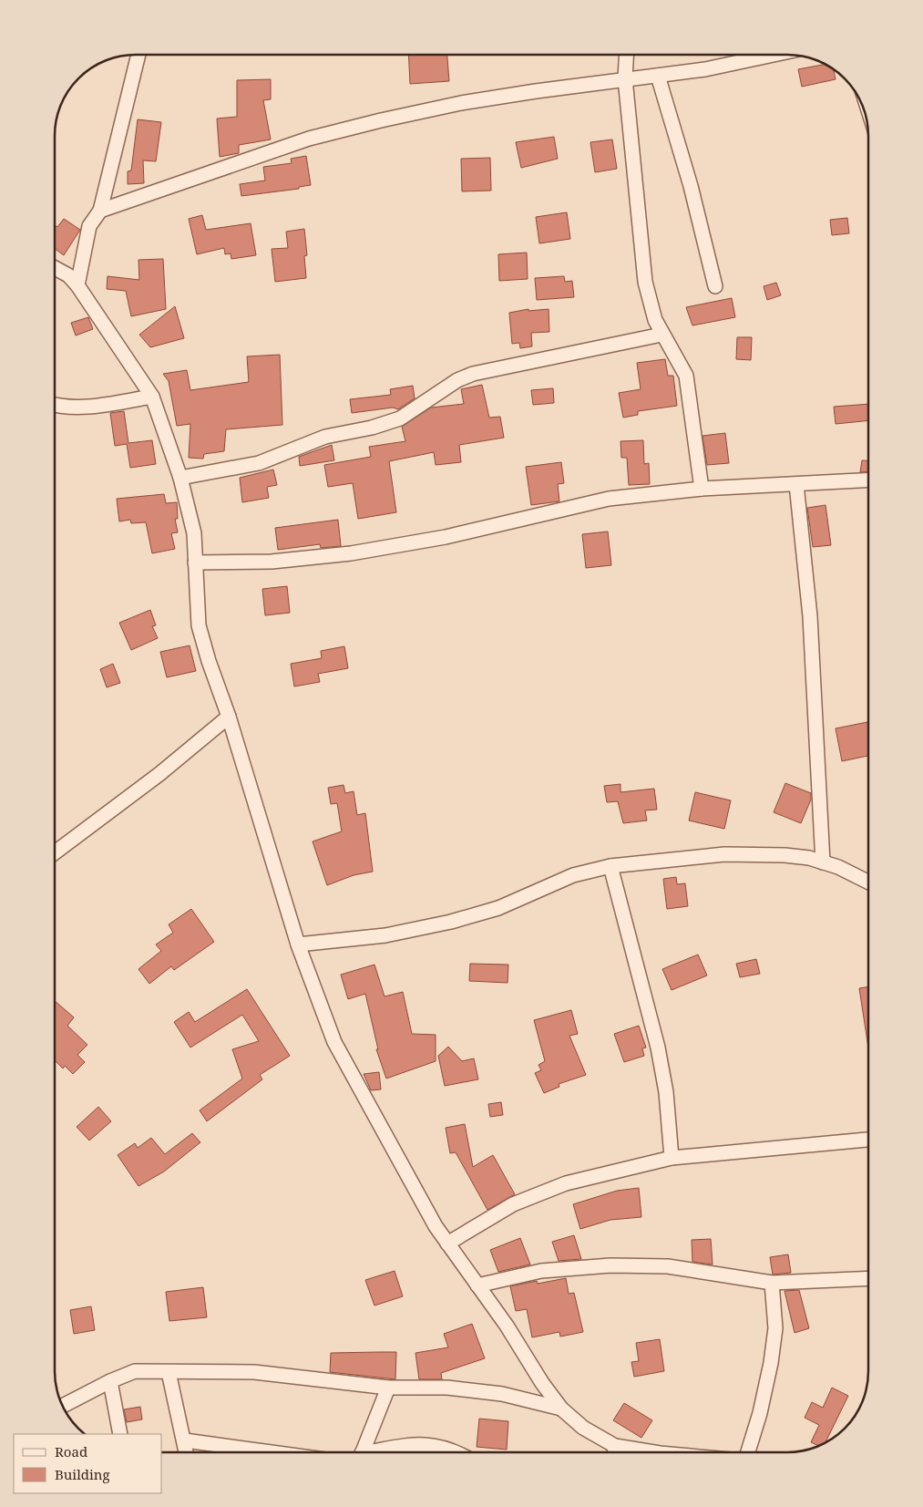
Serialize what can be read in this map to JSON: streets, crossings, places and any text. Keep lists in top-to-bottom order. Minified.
{"legend":["Road","Building"]}
